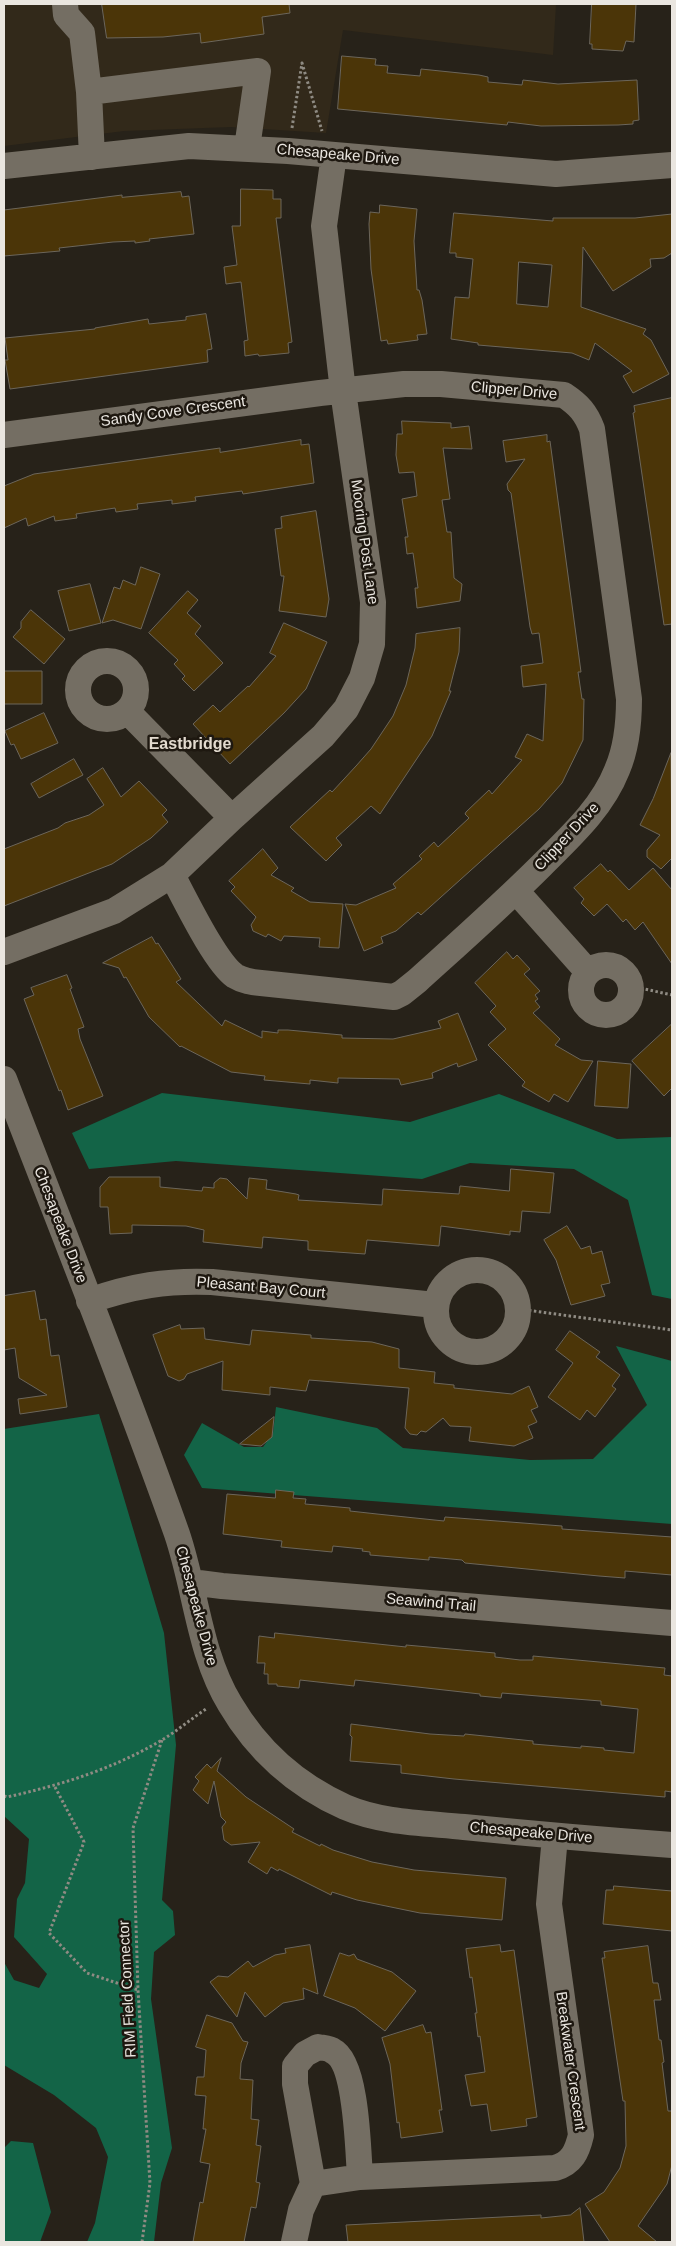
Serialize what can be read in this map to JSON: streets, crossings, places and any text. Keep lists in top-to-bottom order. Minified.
{"streets":{"street":["Chesapeake Drive","Clipper Drive","Sandy Cove Crescent","Mooring Post Lane","Pleasant Bay Court","Seawind Trail","Breakwater Crescent"],"path":["RIM Field Connector"]},"crossings":[["Chesapeake Drive","Mooring Post Lane"],["Chesapeake Drive","Pleasant Bay Court"],["Chesapeake Drive","Seawind Trail"],["Chesapeake Drive","Breakwater Crescent"],["Clipper Drive","Sandy Cove Crescent"],["Clipper Drive","Mooring Post Lane"],["Sandy Cove Crescent","Mooring Post Lane"]],"districts":["Eastbridge"]}
